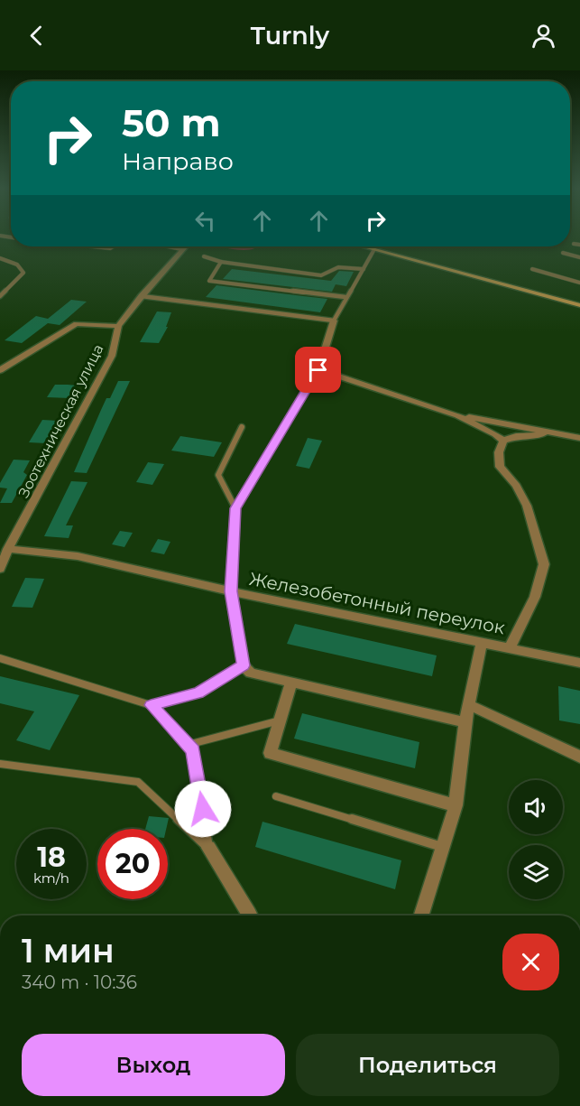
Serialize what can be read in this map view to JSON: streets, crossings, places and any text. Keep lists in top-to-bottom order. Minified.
{"streets":{"street":["Зоотехническая улица","Железобетонный переулок"]},"crossings":[["Зоотехническая улица","Железобетонный переулок"]],"page":{"header":"Turnly","turn":["50 m","Направо"],"speed":"18 km/h","limit":"20","heading":["1 мин","340 m · 10:36"],"buttons":["Выход","Поделиться"]}}
